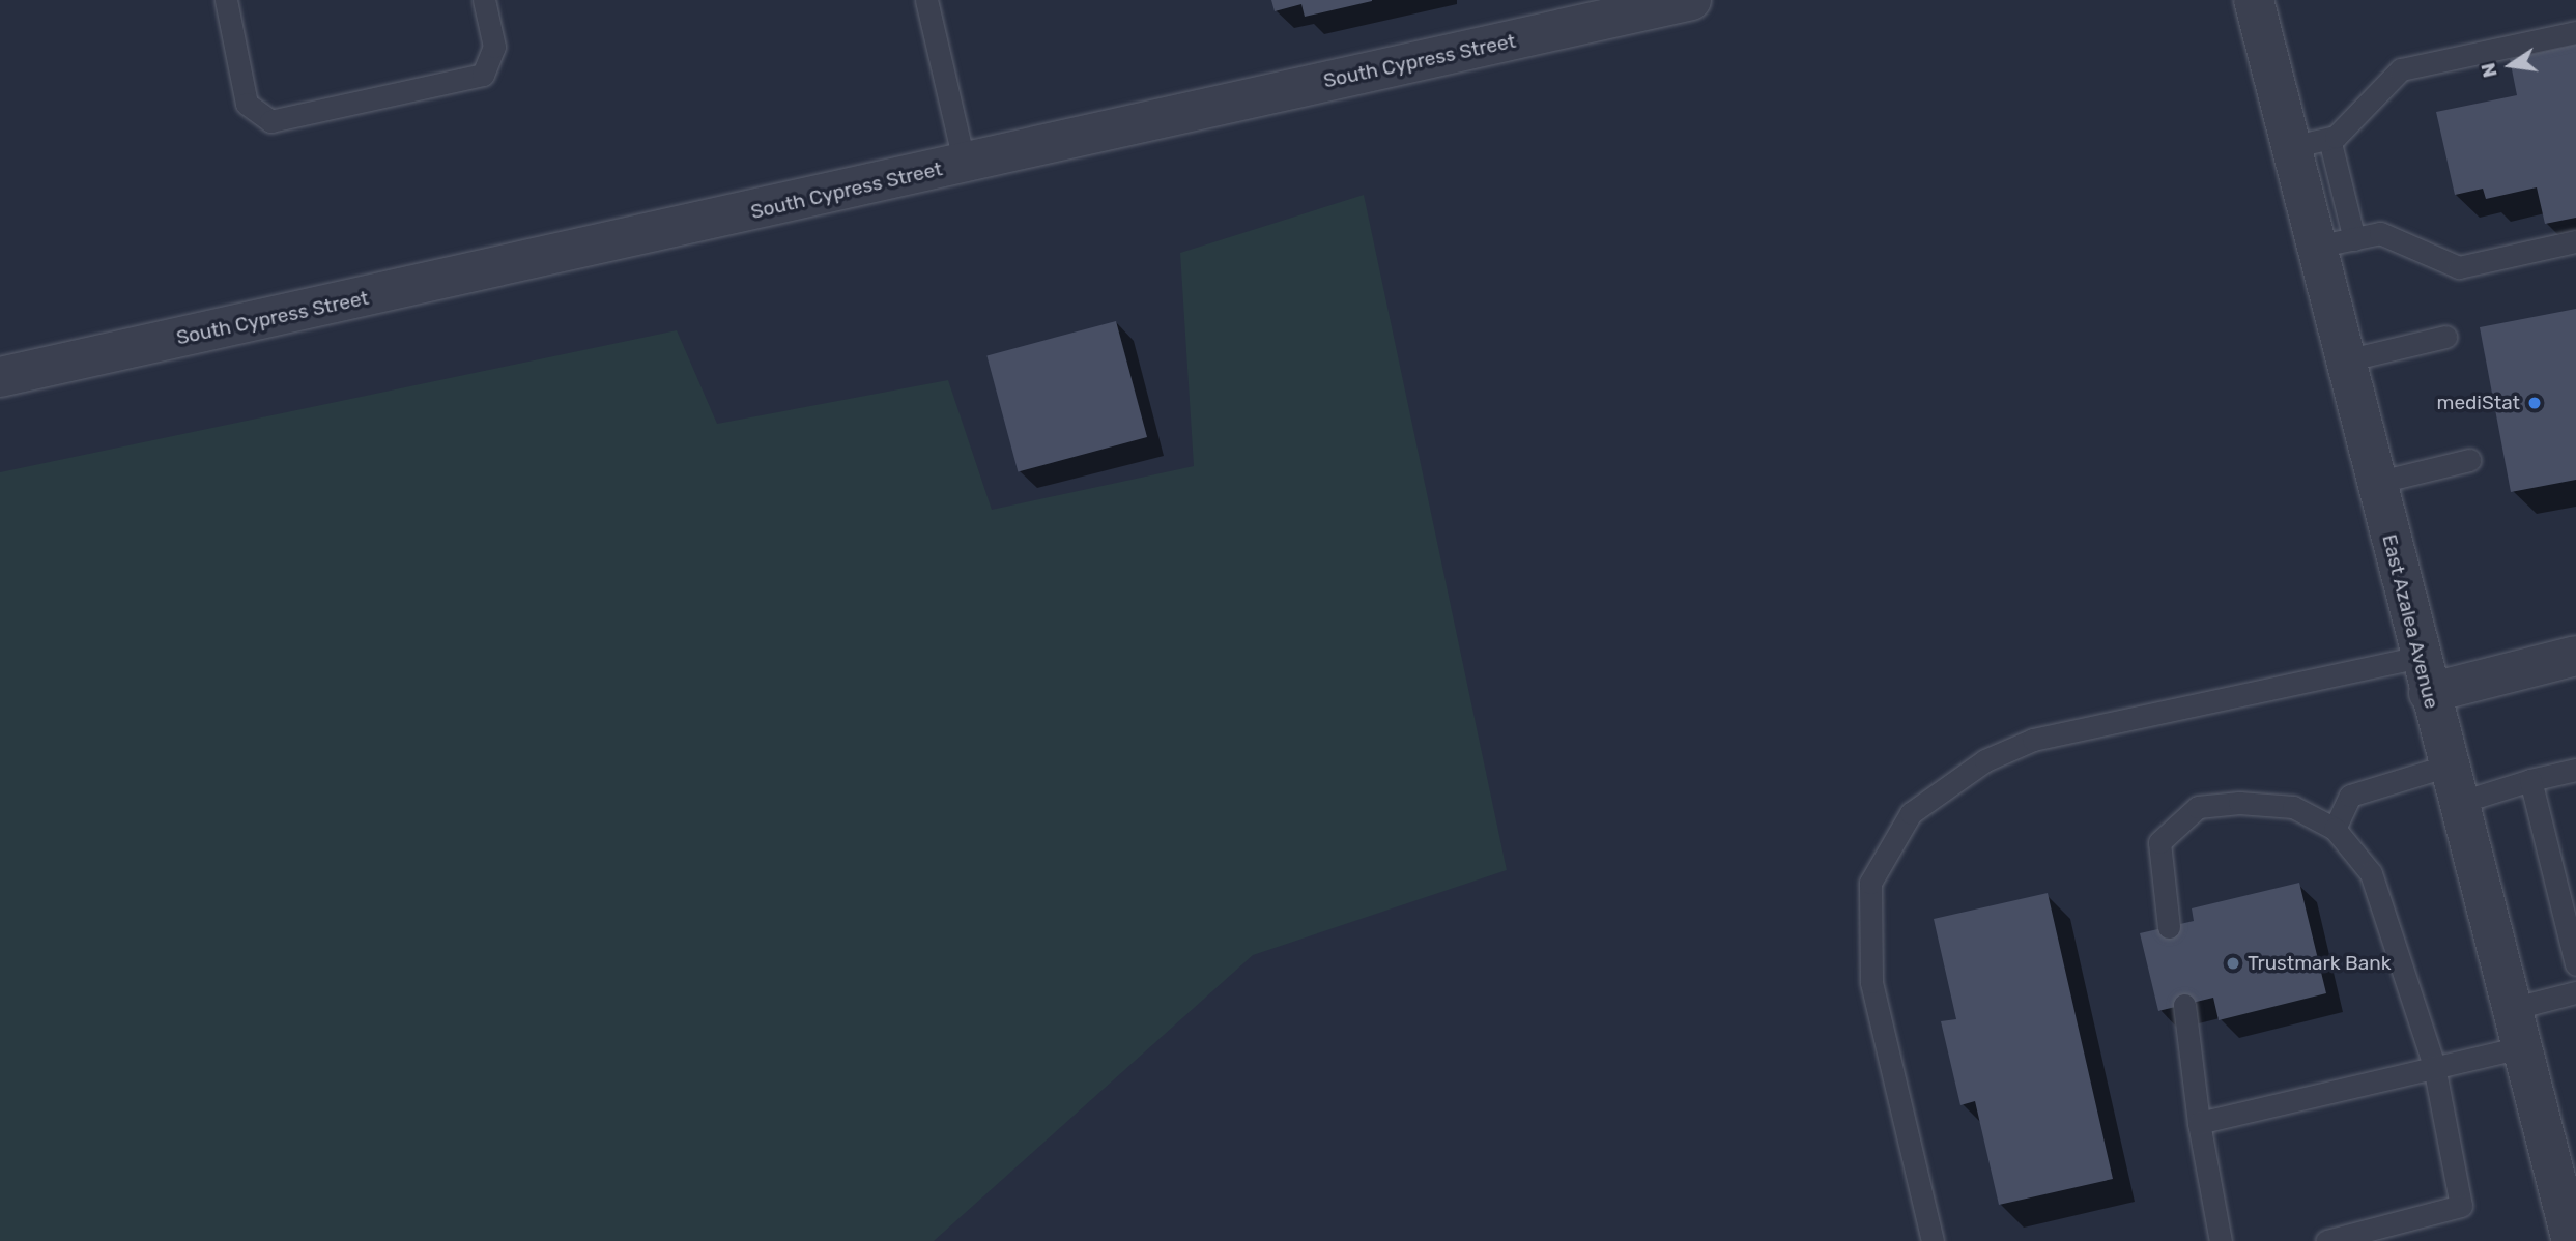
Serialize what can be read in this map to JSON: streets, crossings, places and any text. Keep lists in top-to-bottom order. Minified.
{"streets":{"street":["South Cypress Street","East Azalea Avenue"]},"places":["mediStat","Trustmark Bank"],"north":"left"}
